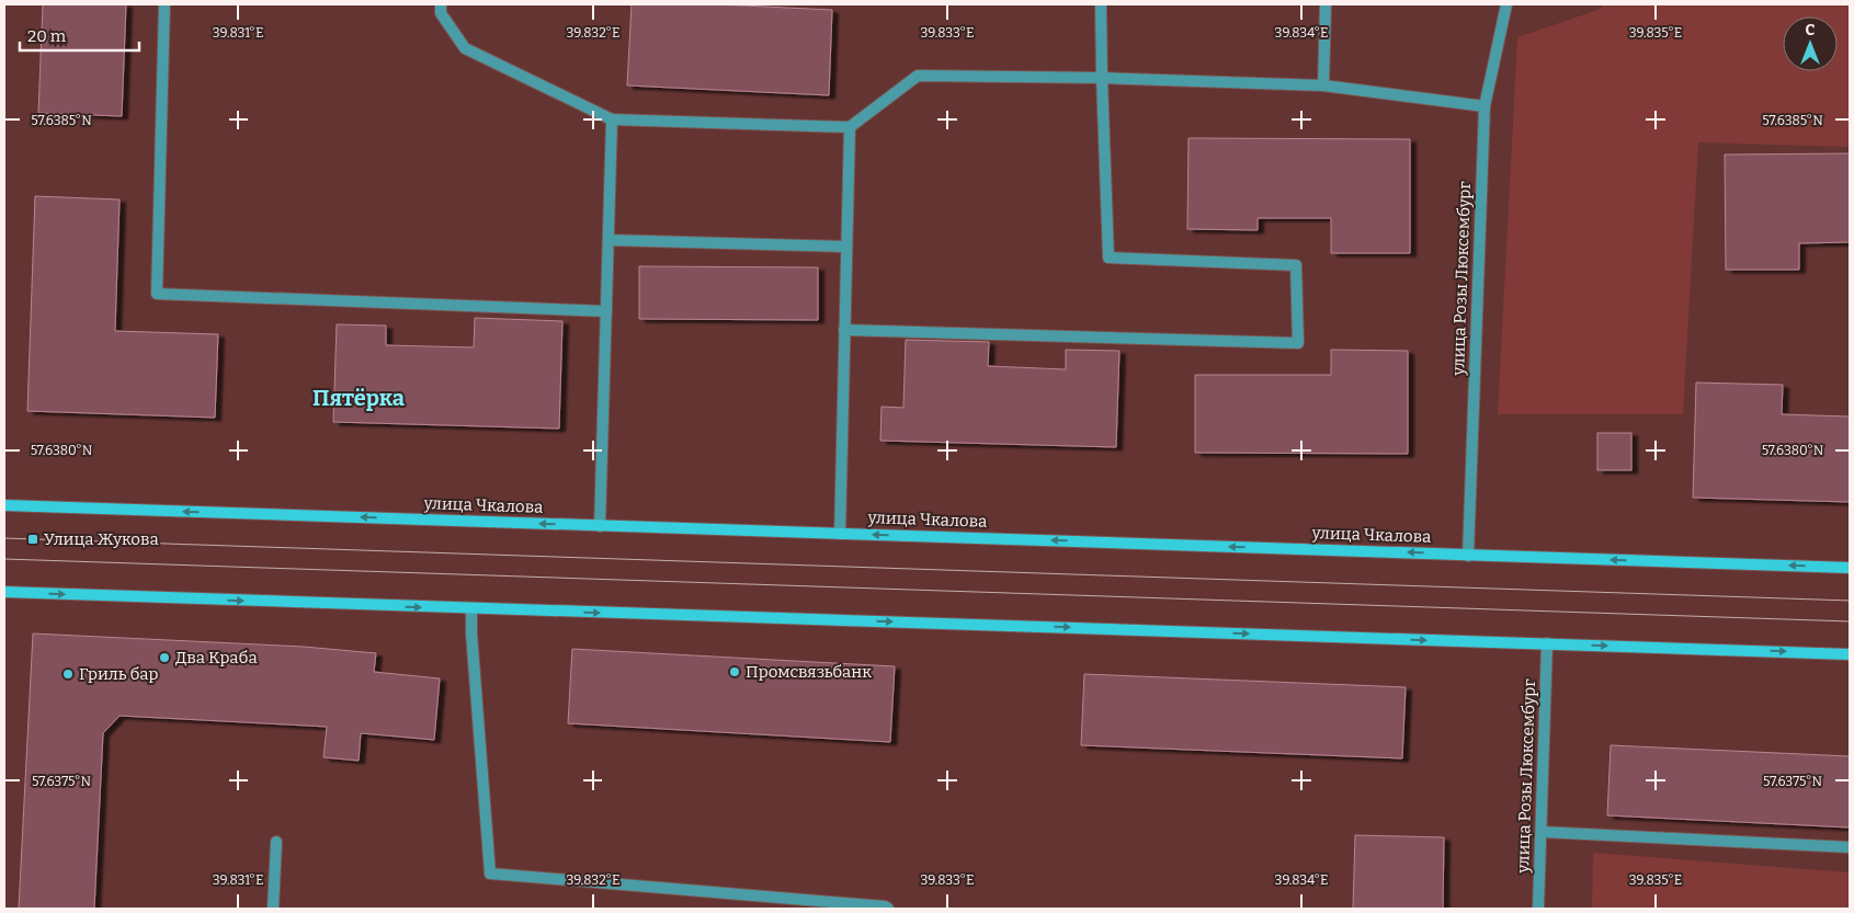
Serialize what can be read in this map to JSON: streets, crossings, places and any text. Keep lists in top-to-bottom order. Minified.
{"streets":{"main road":["улица Чкалова"],"street":["улица Розы Люксембург"]},"crossings":[["улица Розы Люксембург","улица Чкалова"]],"districts":["Пятёрка"],"places":{"transit":["Улица Жукова"],"other":["Два Краба","Промсвязьбанк","Гриль бар"]},"scale_bar":"20 m","north":"top","coordinates":["39.831°E","39.832°E","39.833°E","39.834°E","39.835°E","57.6385°N","57.6380°N","57.6375°N"]}
